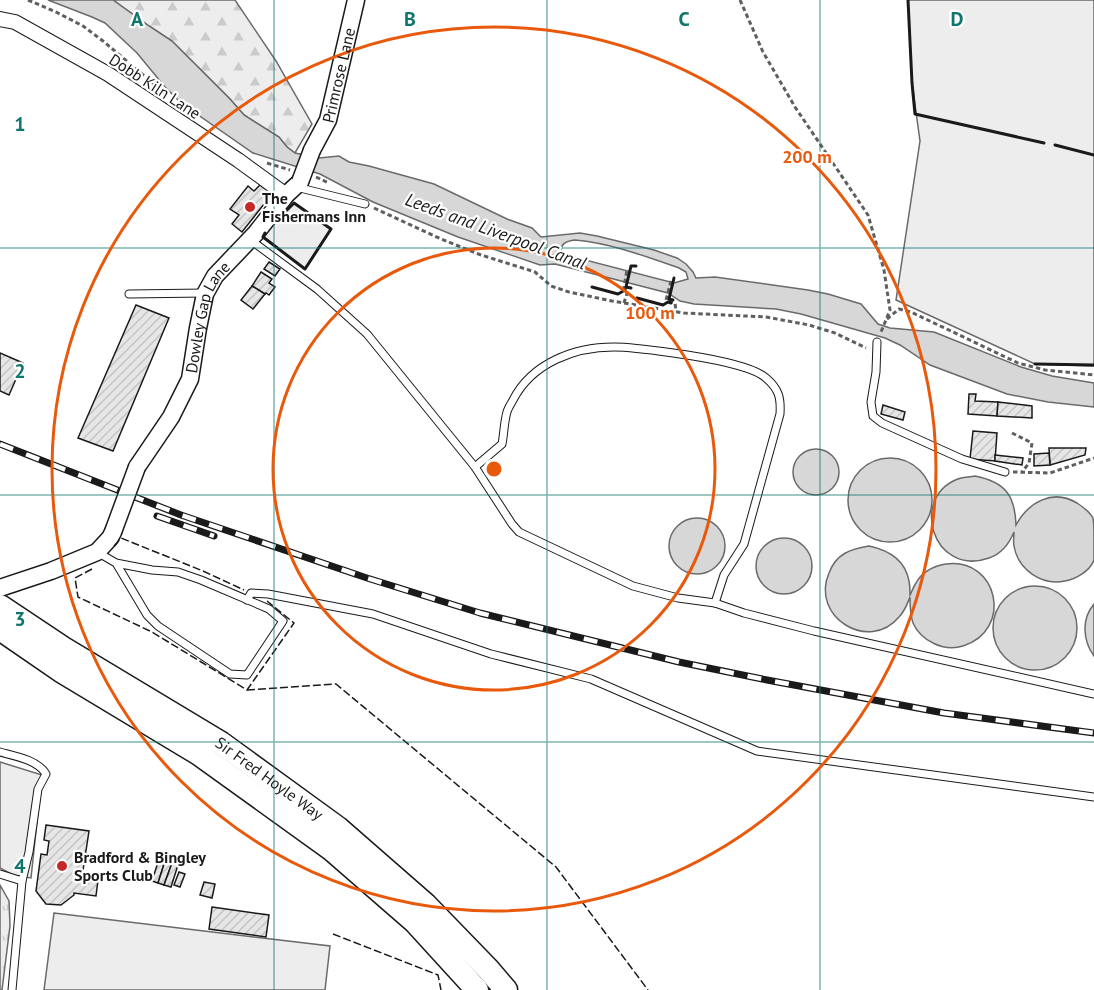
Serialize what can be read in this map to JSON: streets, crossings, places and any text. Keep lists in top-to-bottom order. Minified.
{"streets":{"highway":["Sir Fred Hoyle Way"],"street":["Primrose Lane","Dobb Kiln Lane","Dowley Gap Lane"]},"crossings":[["Primrose Lane","Dobb Kiln Lane"],["Primrose Lane","Dowley Gap Lane"],["Dobb Kiln Lane","Dowley Gap Lane"]],"water":["Leeds and Liverpool Canal"],"places":["The Fishermans Inn","Bradford & Bingley Sports Club"],"grid":{"columns":["A","B","C","D"],"rows":["1","2","3","4"]},"rings":["200 m","100 m"]}
